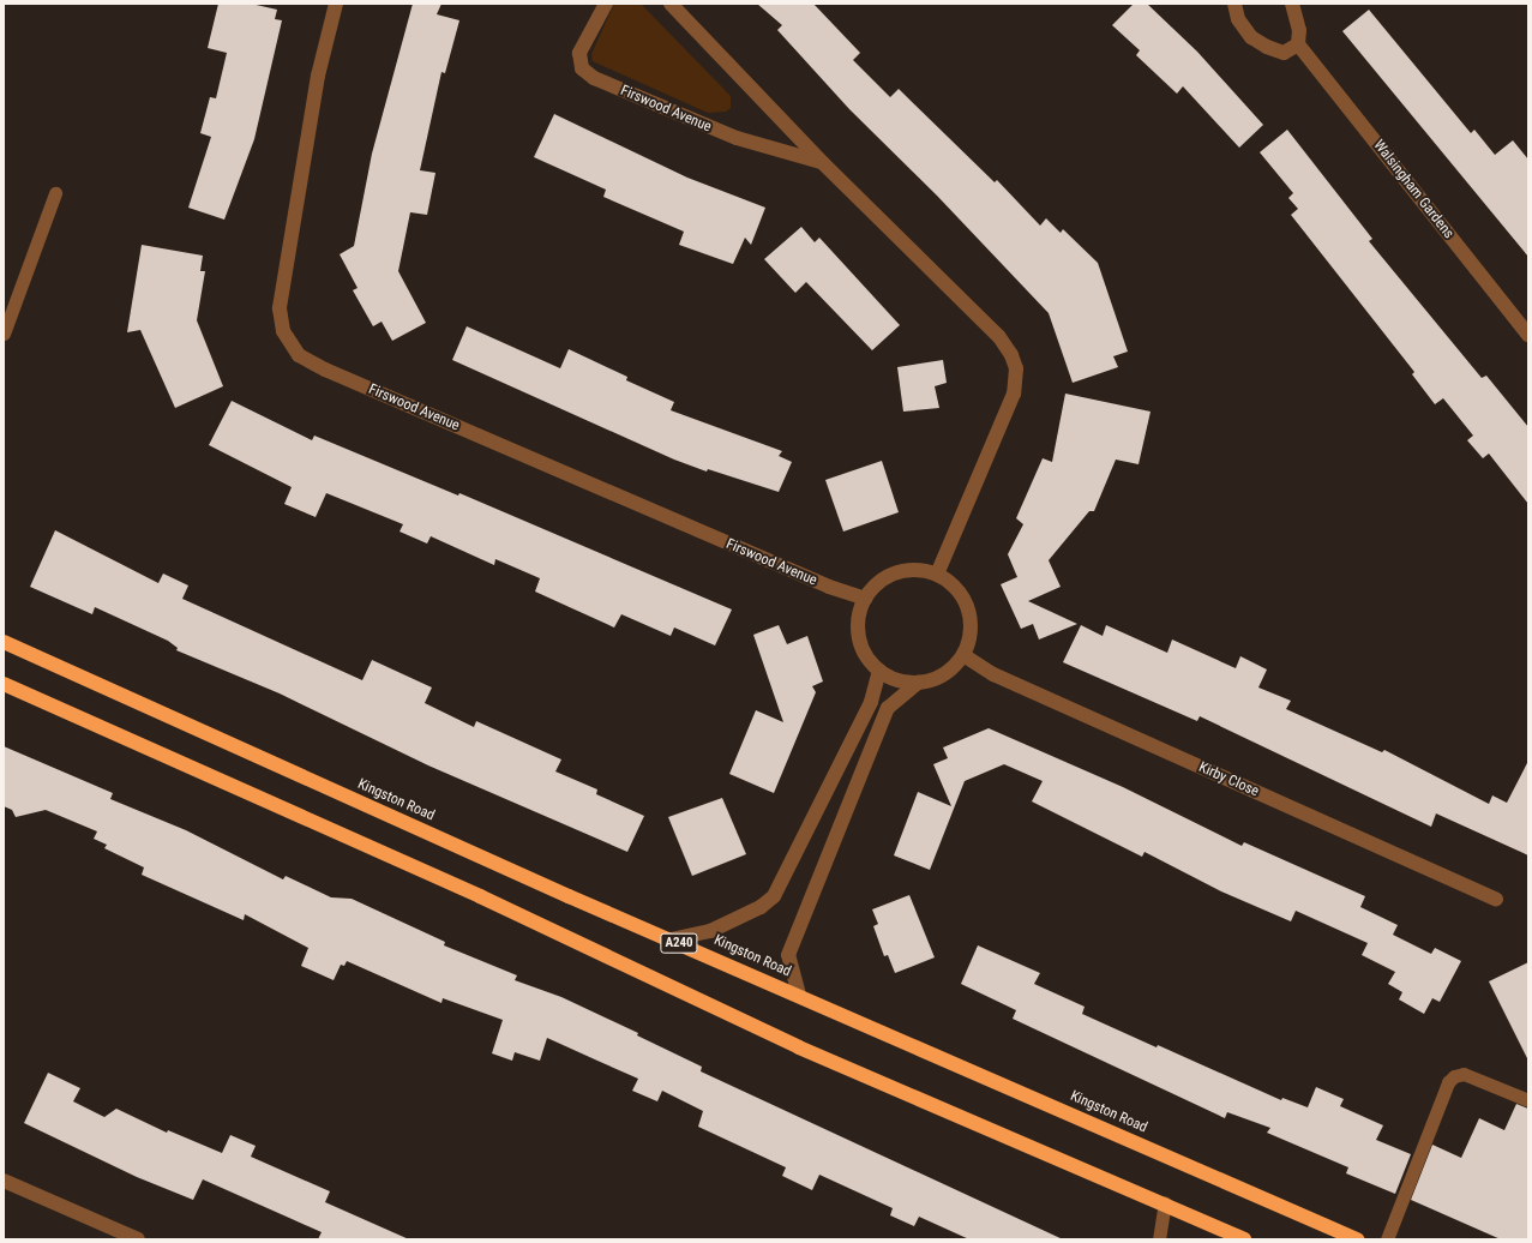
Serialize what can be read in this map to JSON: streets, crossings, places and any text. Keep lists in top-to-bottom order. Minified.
{"streets":{"highway":["Kingston Road","A240"],"street":["Firswood Avenue","Walsingham Gardens","Kirby Close"]},"crossings":[["Firswood Avenue","Kirby Close"]]}
